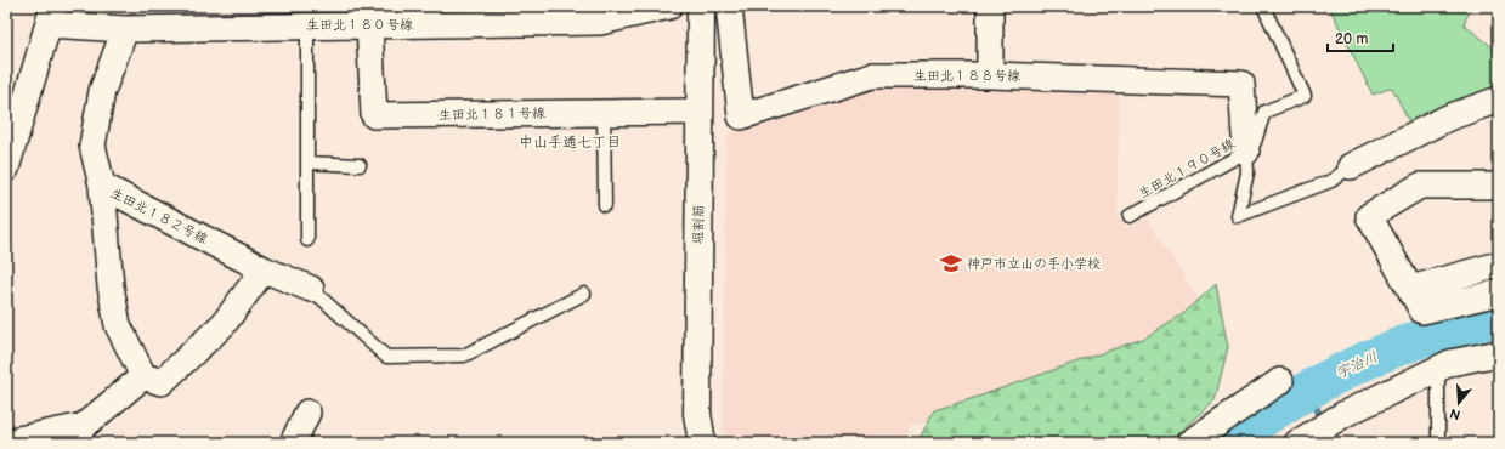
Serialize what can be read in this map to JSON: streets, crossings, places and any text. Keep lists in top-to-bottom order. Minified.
{"streets":{"street":["生田北１８０号線","生田北１８８号線","生田北１８１号線","生田北１８２号線","堀割筋"],"lane":["生田北１９０号線"]},"crossings":[["生田北１８０号線","生田北１８１号線"],["生田北１８０号線","生田北１８２号線"],["生田北１８８号線","生田北１９０号線"],["生田北１８１号線","堀割筋"]],"districts":["中山手通七丁目"],"water":["宇治川"],"places":{"school or university":["神戸市立山の手小学校"]},"scale_bar":"20 m","north":"bottom"}
